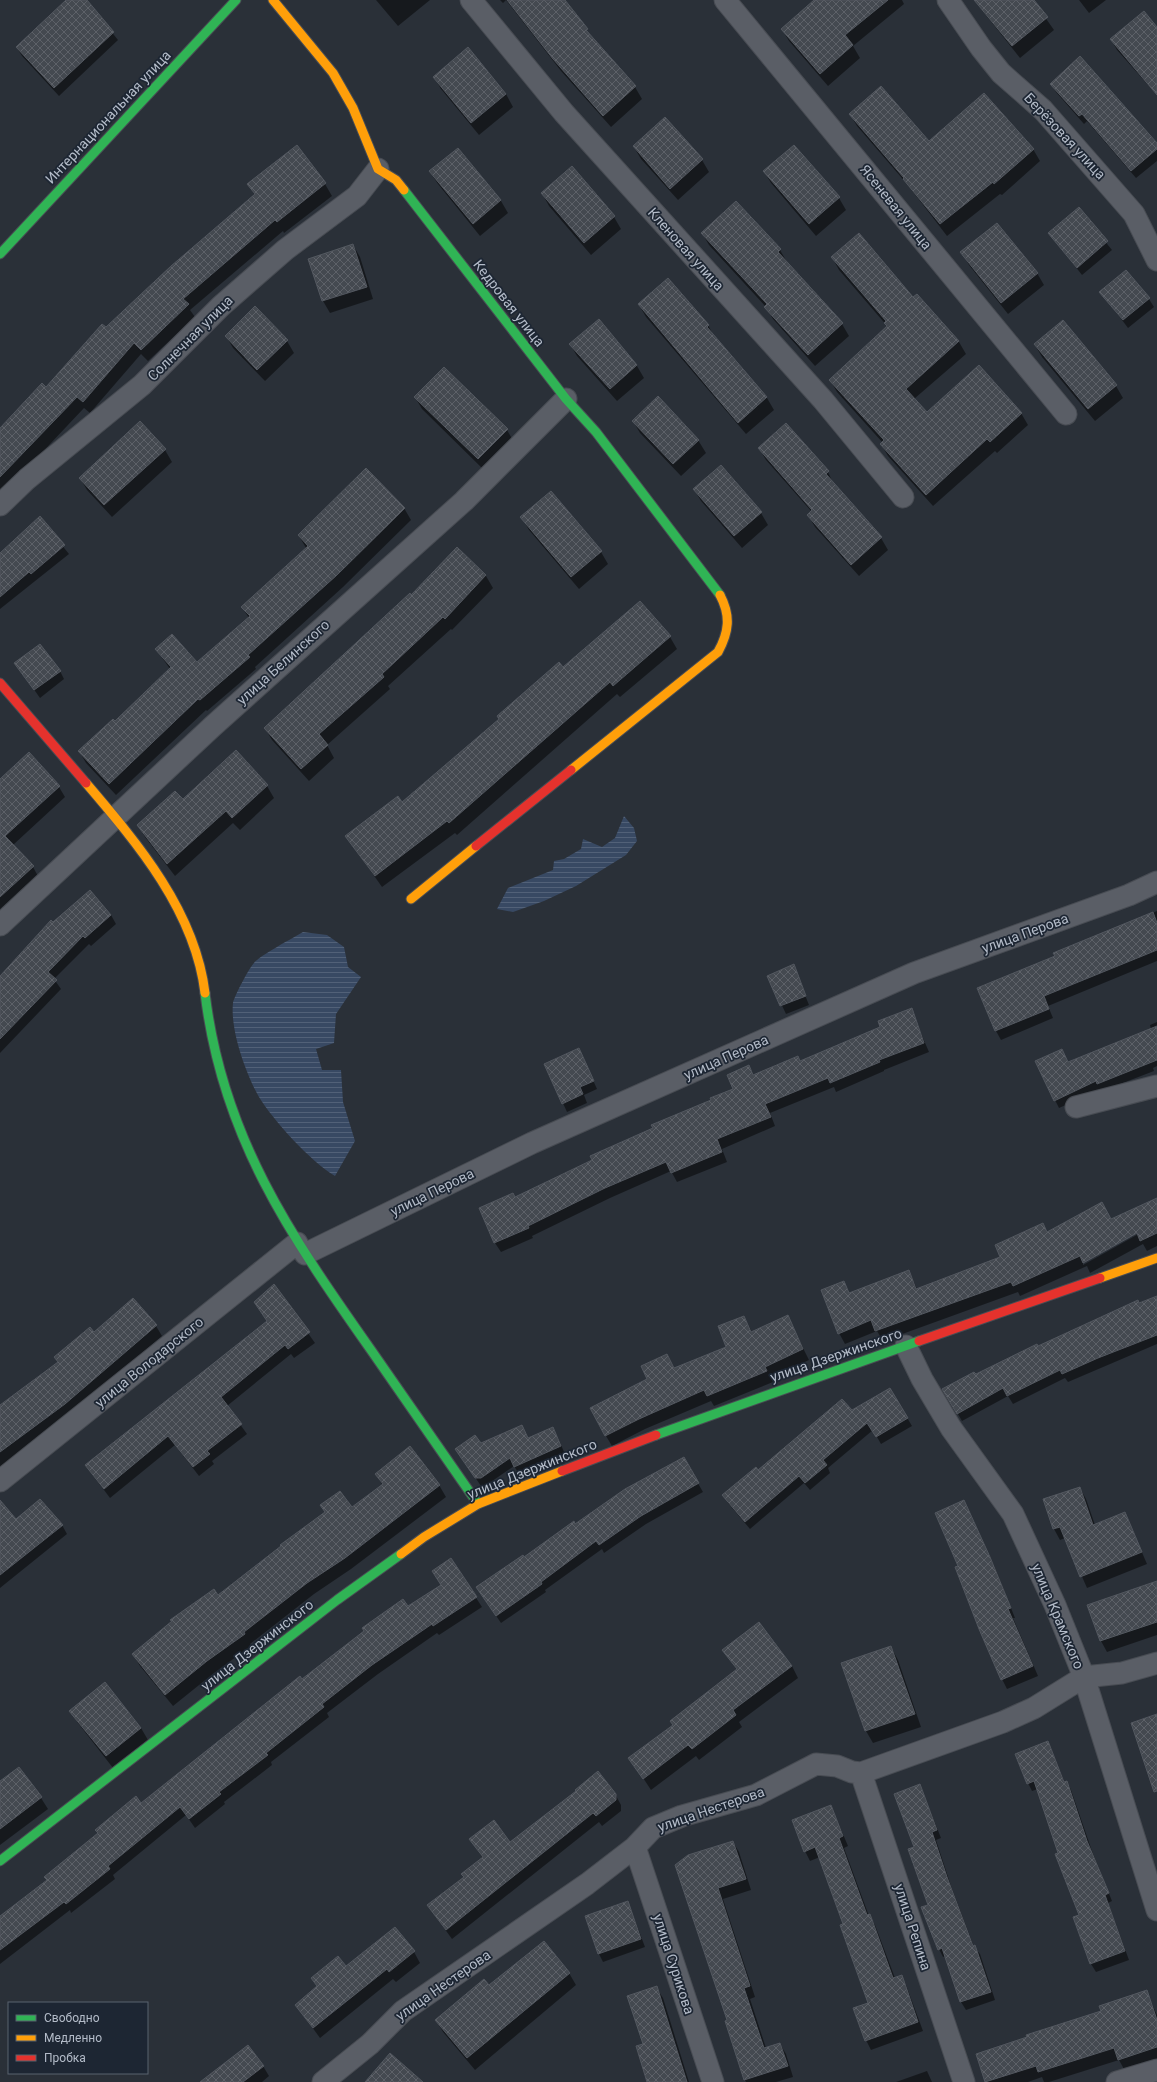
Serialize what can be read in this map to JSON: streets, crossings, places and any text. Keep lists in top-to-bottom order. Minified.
{"streets":{"street":["Интернациональная улица","Берёзовая улица","Ясеневая улица","Кленовая улица","Кедровая улица","Солнечная улица","улица Белинского","улица Перова","улица Дзержинского","улица Володарского","улица Крамского","улица Нестерова","улица Репина","улица Сурикова"]},"crossings":[["Кедровая улица","Солнечная улица"],["Кедровая улица","улица Белинского"],["улица Перова","улица Володарского"],["улица Дзержинского","улица Крамского"],["улица Нестерова","улица Репина"],["улица Нестерова","улица Сурикова"]],"legend":["Свободно","Медленно","Пробка"]}
